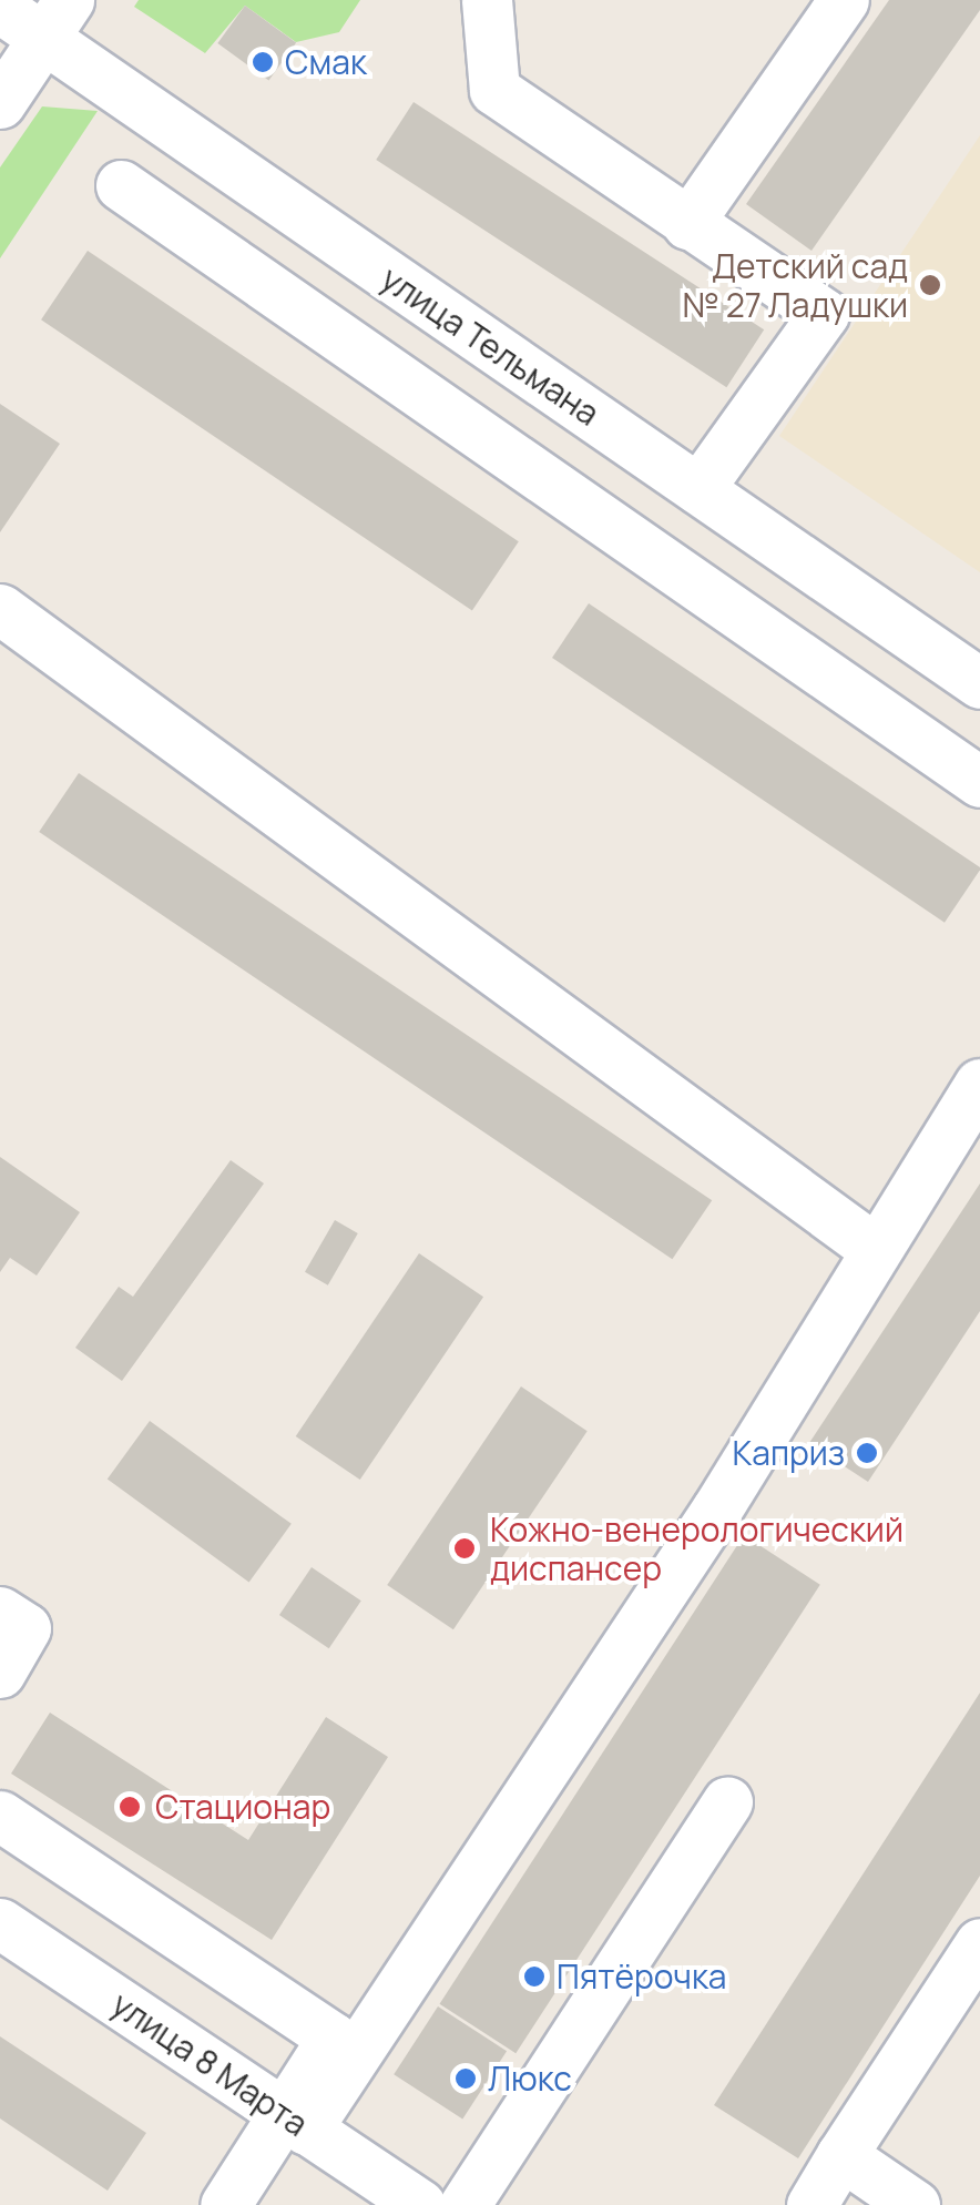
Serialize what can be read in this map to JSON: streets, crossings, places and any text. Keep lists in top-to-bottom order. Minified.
{"streets":{"street":["улица Тельмана","улица 8 Марта"]},"places":["Смак","Детский сад № 27 Ладушки","Каприз","Кожно-венерологический диспансер","Стационар","Пятёрочка","Люкс"]}
